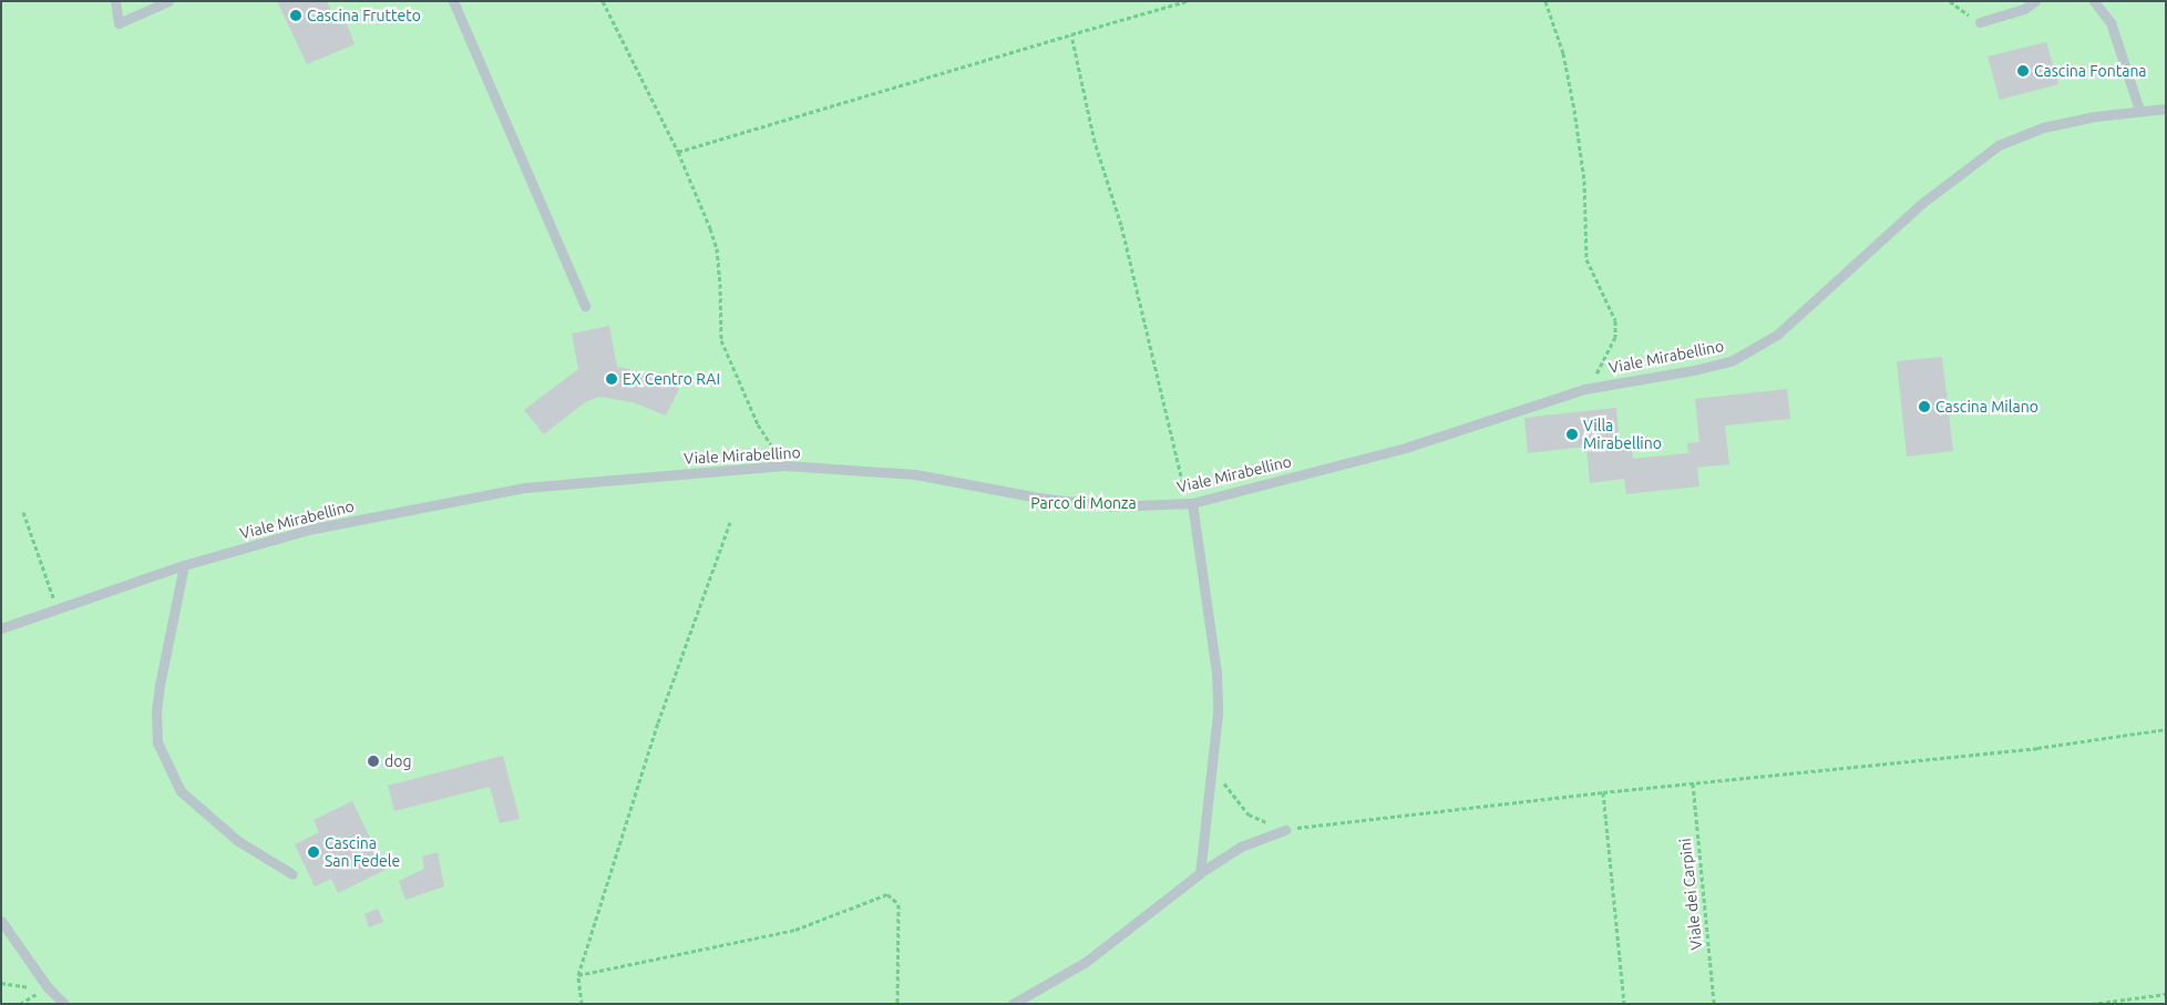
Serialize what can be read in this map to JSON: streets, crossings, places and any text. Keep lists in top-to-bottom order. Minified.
{"streets":{"lane":["Viale Mirabellino"],"path":["Viale dei Carpini"]},"parks":["Parco di Monza"],"places":["Cascina Frutteto","Cascina Fontana","EX Centro RAI","Cascina Milano","Villa Mirabellino","dog","Cascina San Fedele"]}
